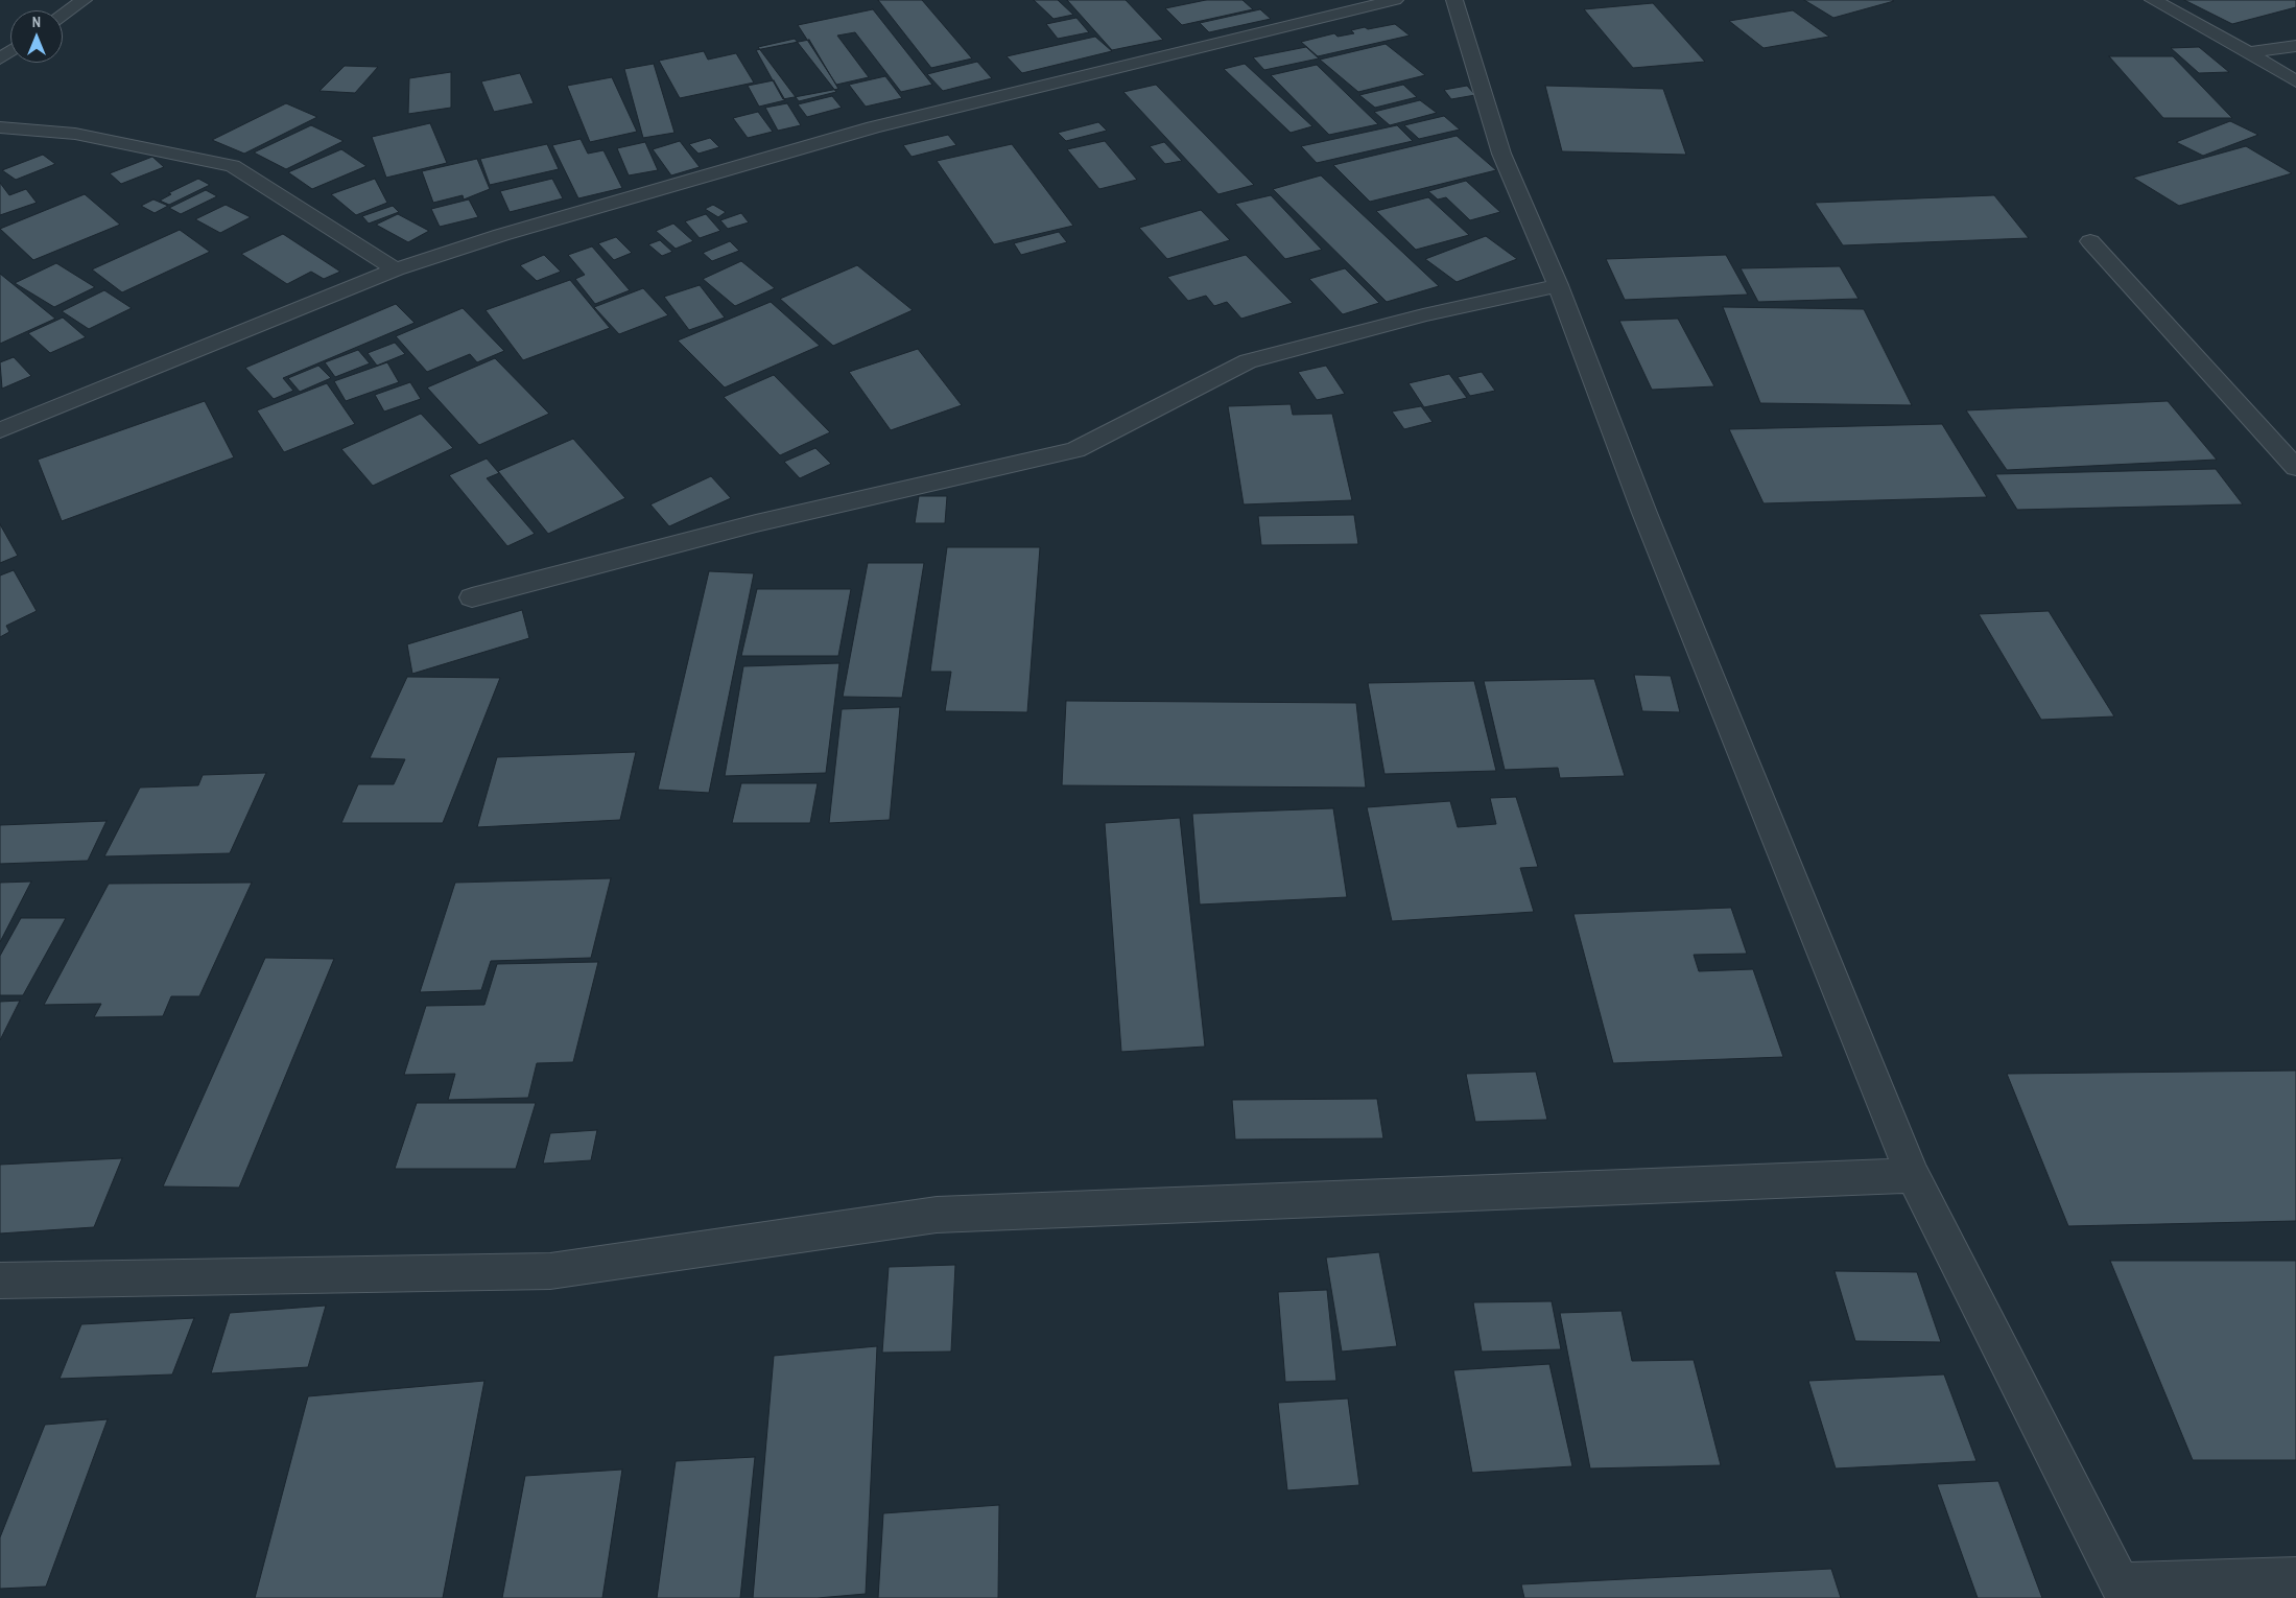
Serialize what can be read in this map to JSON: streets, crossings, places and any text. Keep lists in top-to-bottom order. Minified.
{"north":"top"}
